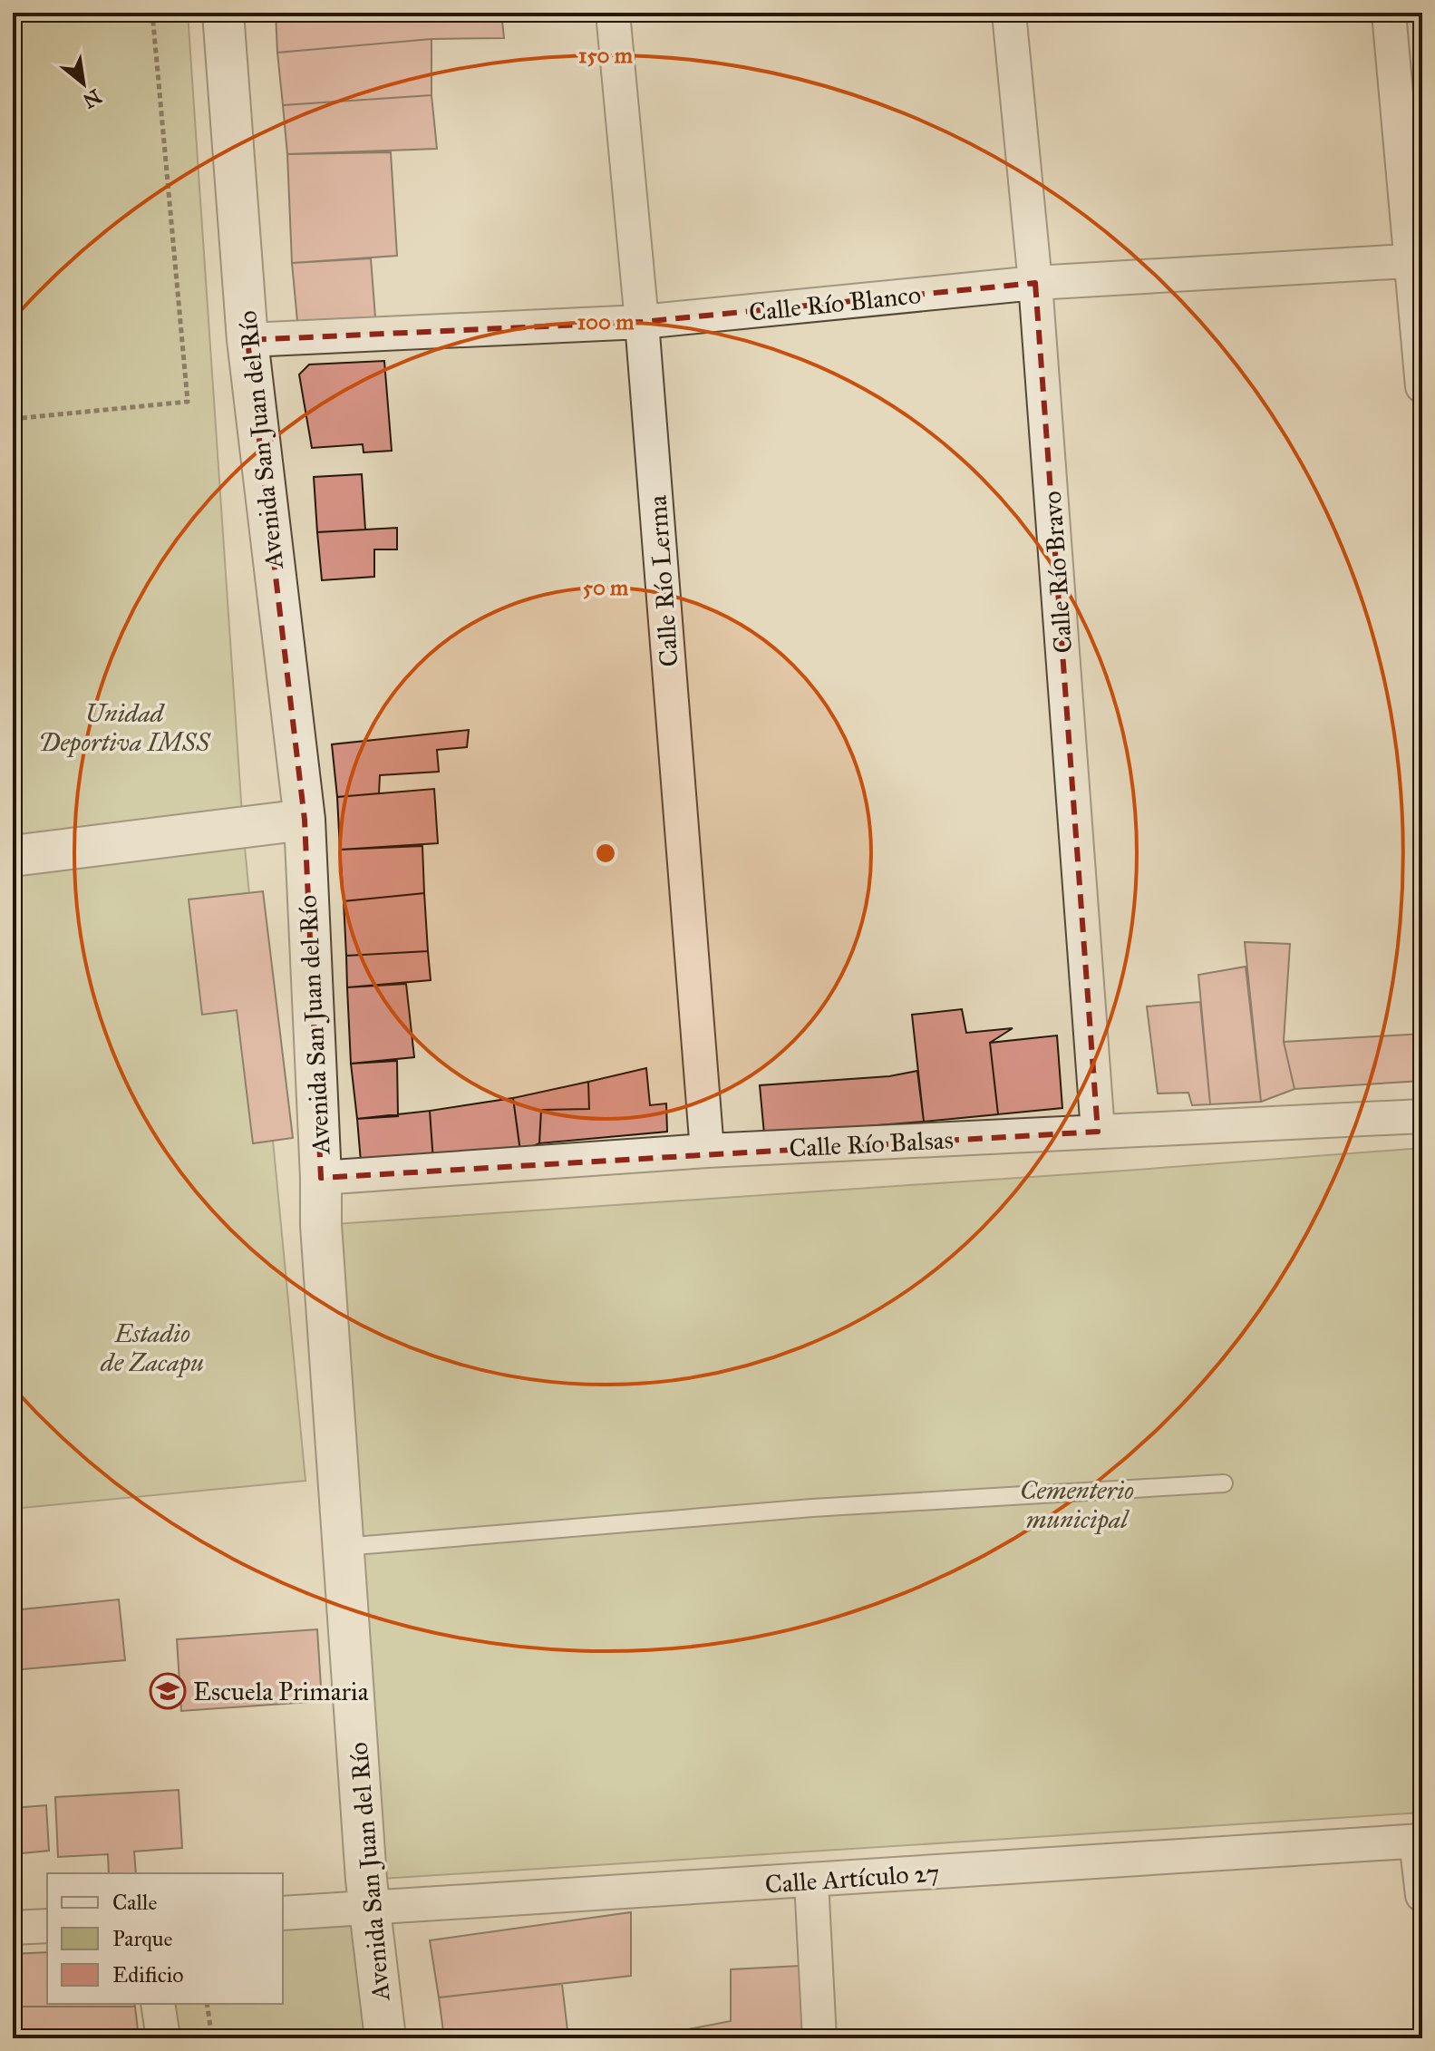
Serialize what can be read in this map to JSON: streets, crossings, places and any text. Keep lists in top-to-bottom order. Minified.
{"streets":{"street":["Calle Río Blanco","Avenida San Juan del Río","Calle Río Bravo","Calle Río Lerma","Calle Río Balsas","Calle Artículo 27"]},"crossings":[["Calle Río Blanco","Avenida San Juan del Río"],["Calle Río Blanco","Calle Río Bravo"],["Calle Río Blanco","Calle Río Lerma"],["Avenida San Juan del Río","Calle Río Balsas"],["Avenida San Juan del Río","Calle Artículo 27"],["Calle Río Bravo","Calle Río Balsas"],["Calle Río Lerma","Calle Río Balsas"]],"parks":["Unidad Deportiva IMSS","Estadio de Zacapu","Cementerio municipal"],"places":{"school or university":["Escuela Primaria"]},"legend":["Calle","Parque","Edificio"],"north":"bottom right","rings":["150 m","100 m","50 m"]}
